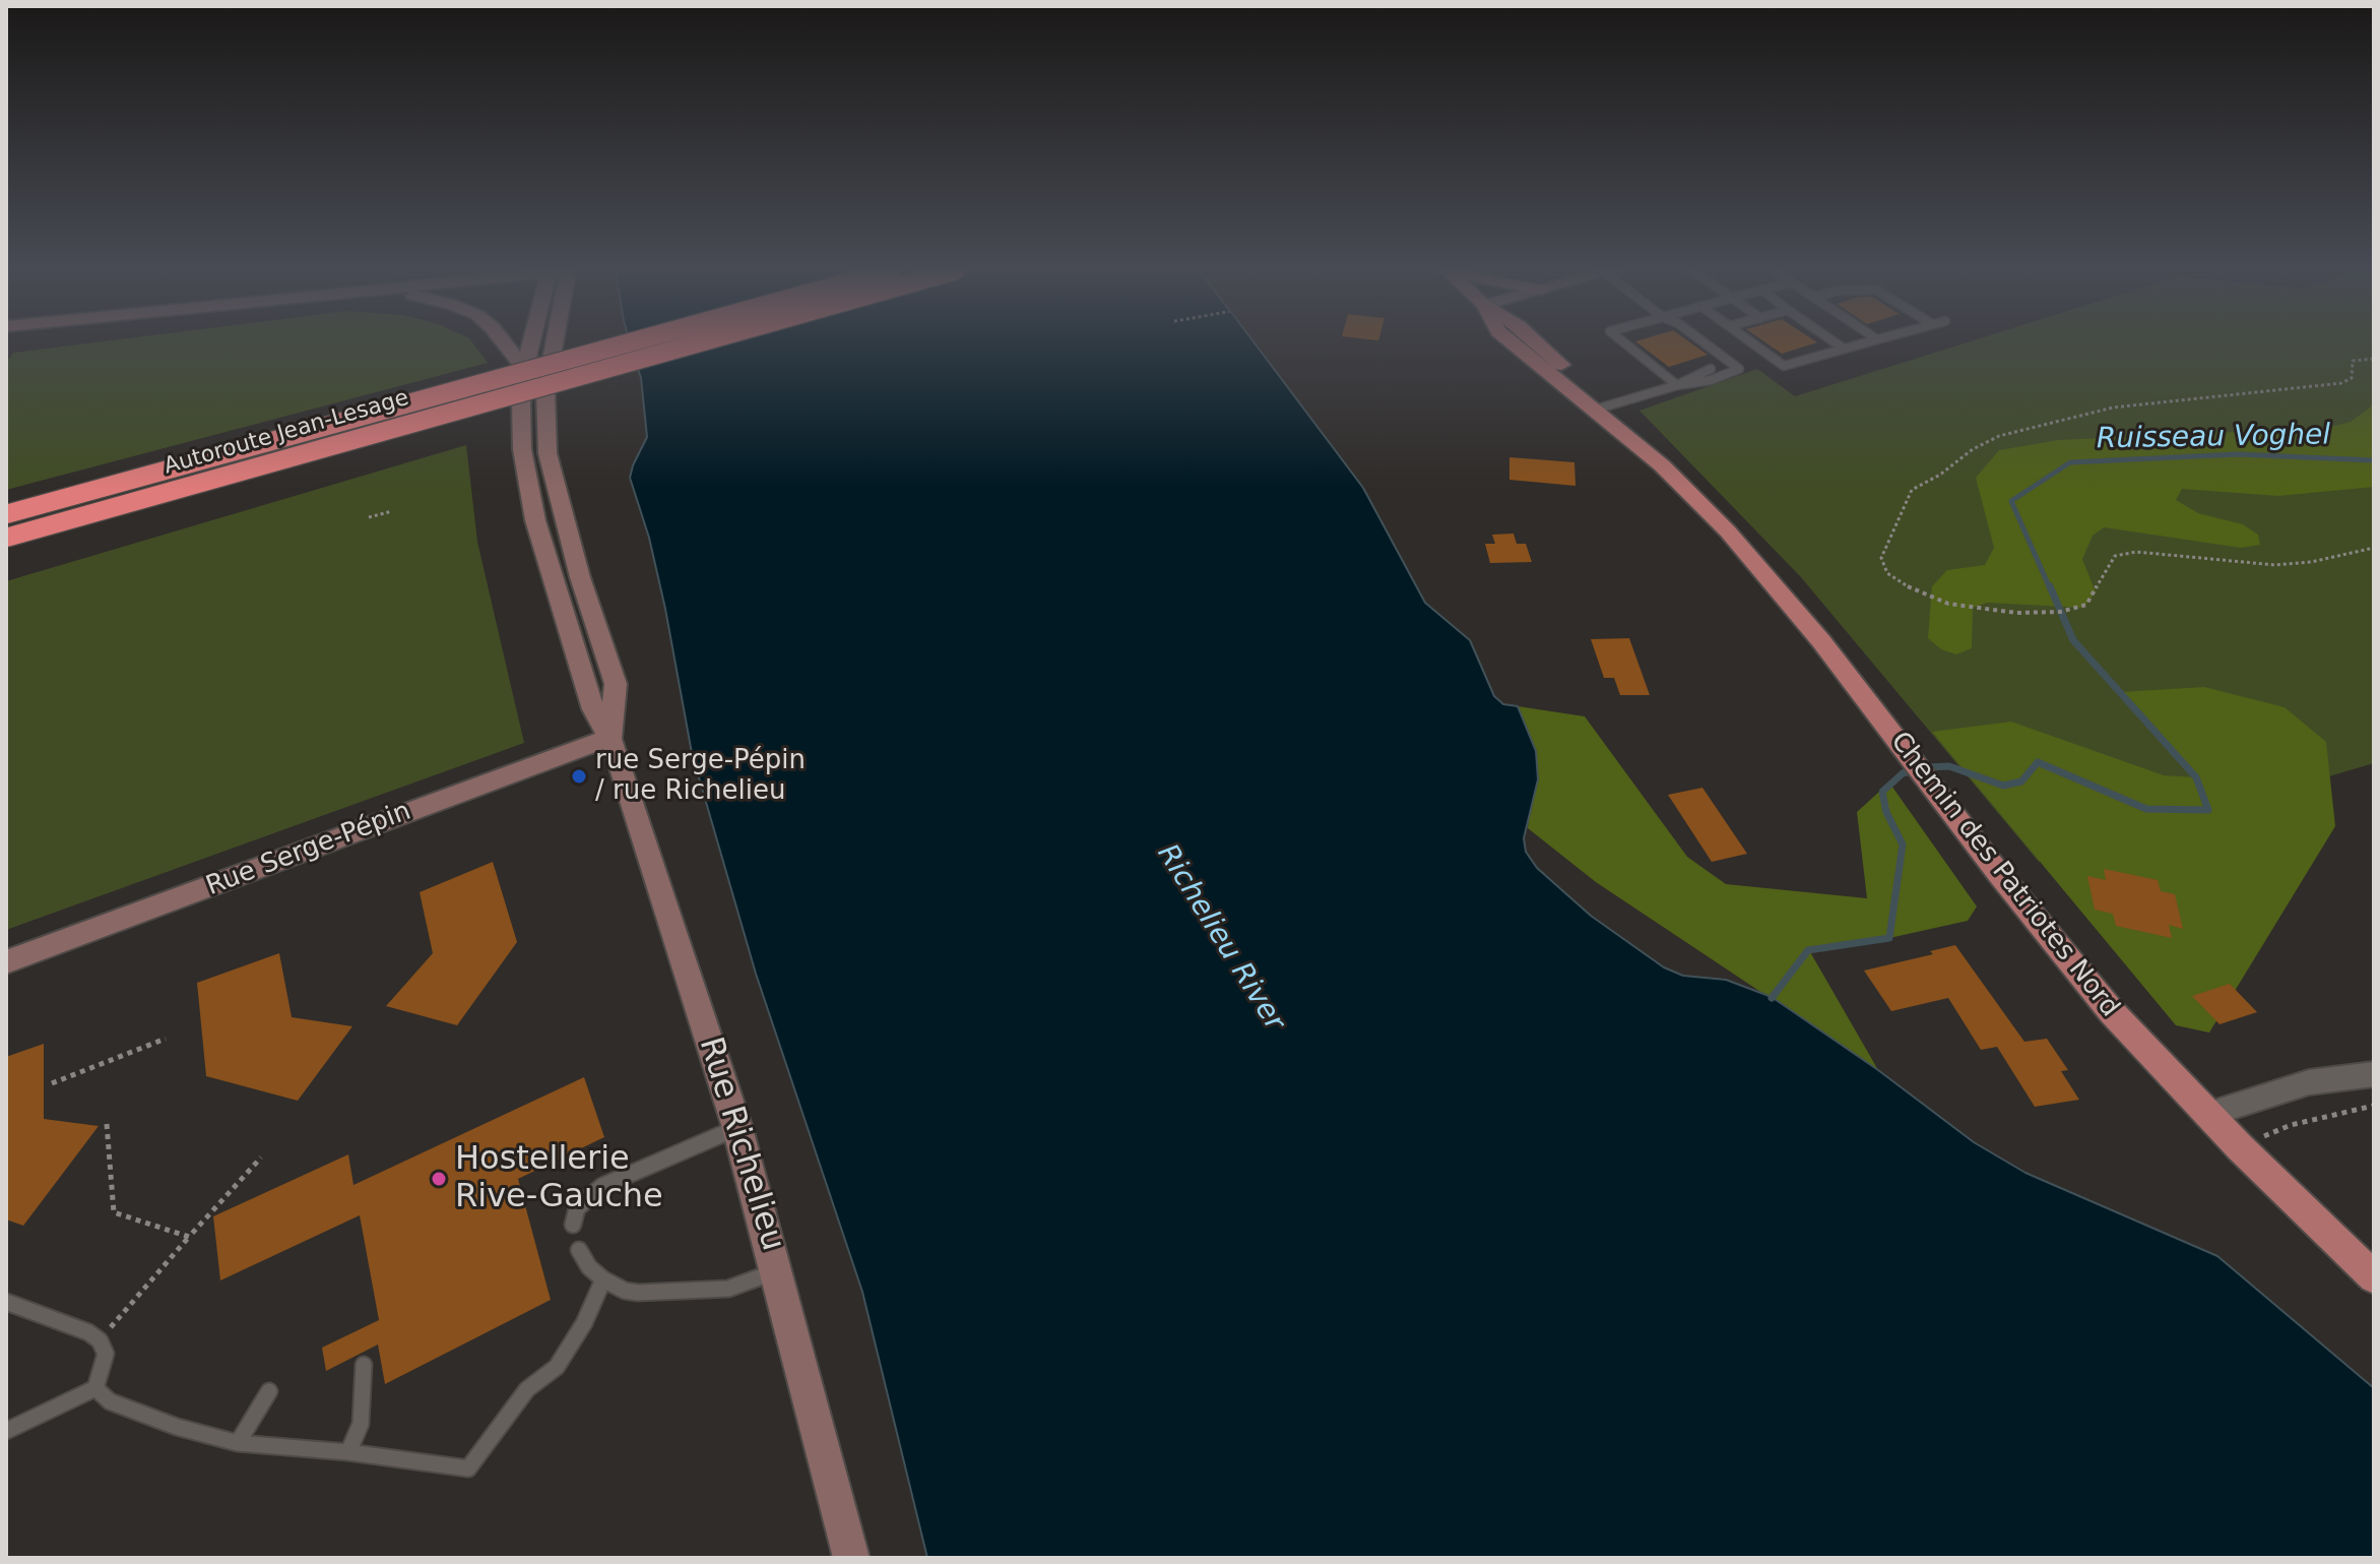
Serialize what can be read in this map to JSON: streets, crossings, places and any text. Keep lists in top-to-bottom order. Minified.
{"streets":{"highway":["Autoroute Jean-Lesage"],"main road":["Rue Serge-Pépin","Chemin des Patriotes Nord","Rue Richelieu"]},"crossings":[["Rue Serge-Pépin","Rue Richelieu"]],"water":["Ruisseau Voghel","Richelieu River"],"places":["rue Serge-Pépin / rue Richelieu","Hostellerie Rive-Gauche"]}
